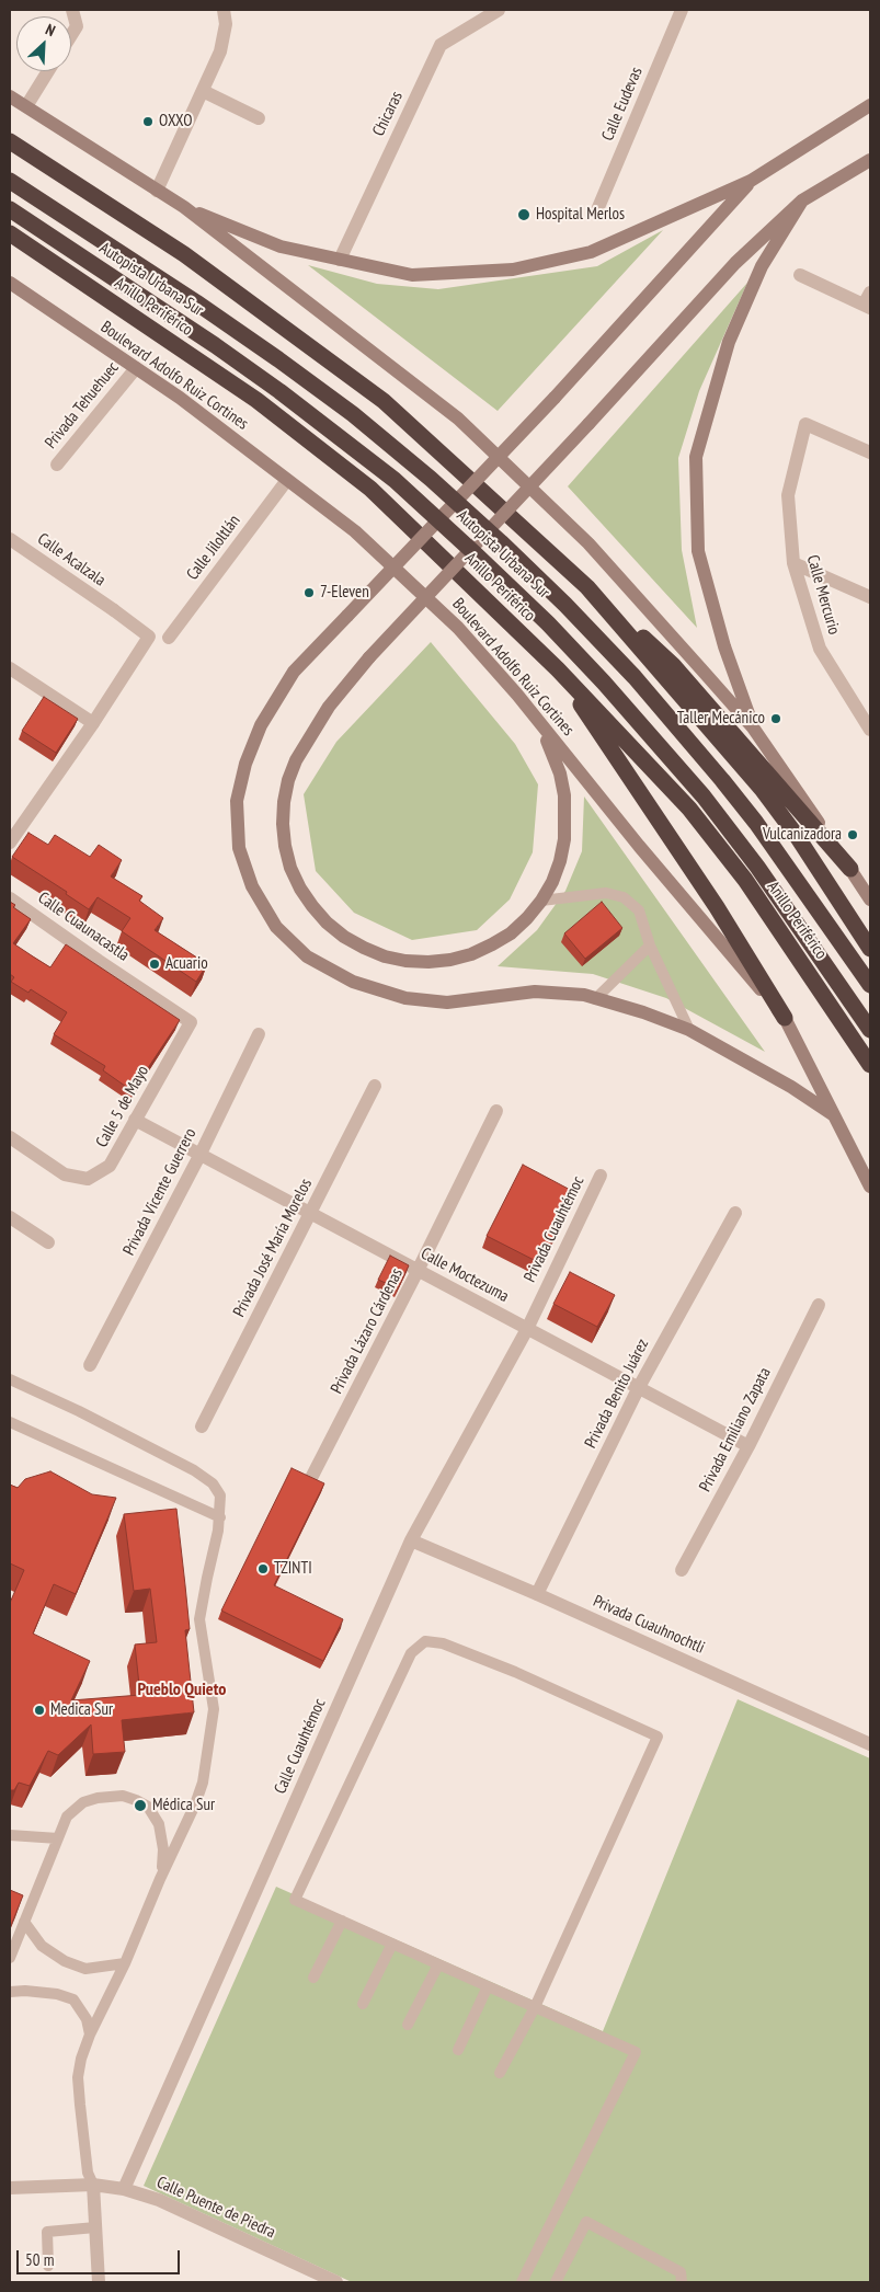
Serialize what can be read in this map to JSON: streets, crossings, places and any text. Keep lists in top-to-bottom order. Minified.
{"streets":{"highway":["Autopista Urbana Sur","Anillo Periférico"],"main road":["Boulevard Adolfo Ruiz Cortines"],"street":["Calle Eudevas","Chicaras","Privada Tehuehuec","Calle Jiloltlán","Calle Acalzala","Calle Mercurio","Calle Cuaunacastla","Calle 5 de Mayo","Privada Vicente Guerrero","Privada Cuauhtémoc","Privada José María Morelos","Calle Moctezuma","Privada Lázaro Cárdenas","Privada Benito Juárez","Privada Emiliano Zapata","Privada Cuauhnochtli","Calle Cuauhtémoc","Calle Puente de Piedra"]},"crossings":[["Boulevard Adolfo Ruiz Cortines","Privada Tehuehuec"],["Boulevard Adolfo Ruiz Cortines","Calle Jiloltlán"],["Calle Cuaunacastla","Calle 5 de Mayo"],["Calle 5 de Mayo","Calle Moctezuma"],["Privada Vicente Guerrero","Calle Moctezuma"],["Privada Cuauhtémoc","Calle Moctezuma"],["Privada Cuauhtémoc","Calle Cuauhtémoc"],["Privada José María Morelos","Calle Moctezuma"],["Calle Moctezuma","Privada Lázaro Cárdenas"],["Calle Moctezuma","Privada Benito Juárez"],["Calle Moctezuma","Privada Emiliano Zapata"],["Calle Moctezuma","Calle Cuauhtémoc"],["Privada Benito Juárez","Privada Cuauhnochtli"],["Privada Cuauhnochtli","Calle Cuauhtémoc"],["Calle Cuauhtémoc","Calle Puente de Piedra"]],"districts":["Pueblo Quieto"],"places":["OXXO","Hospital Merlos","7-Eleven","Taller Mecánico","Vulcanizadora","Acuario","TZINTI","Medica Sur","Médica Sur"],"scale_bar":"50 m","north":"top right"}
